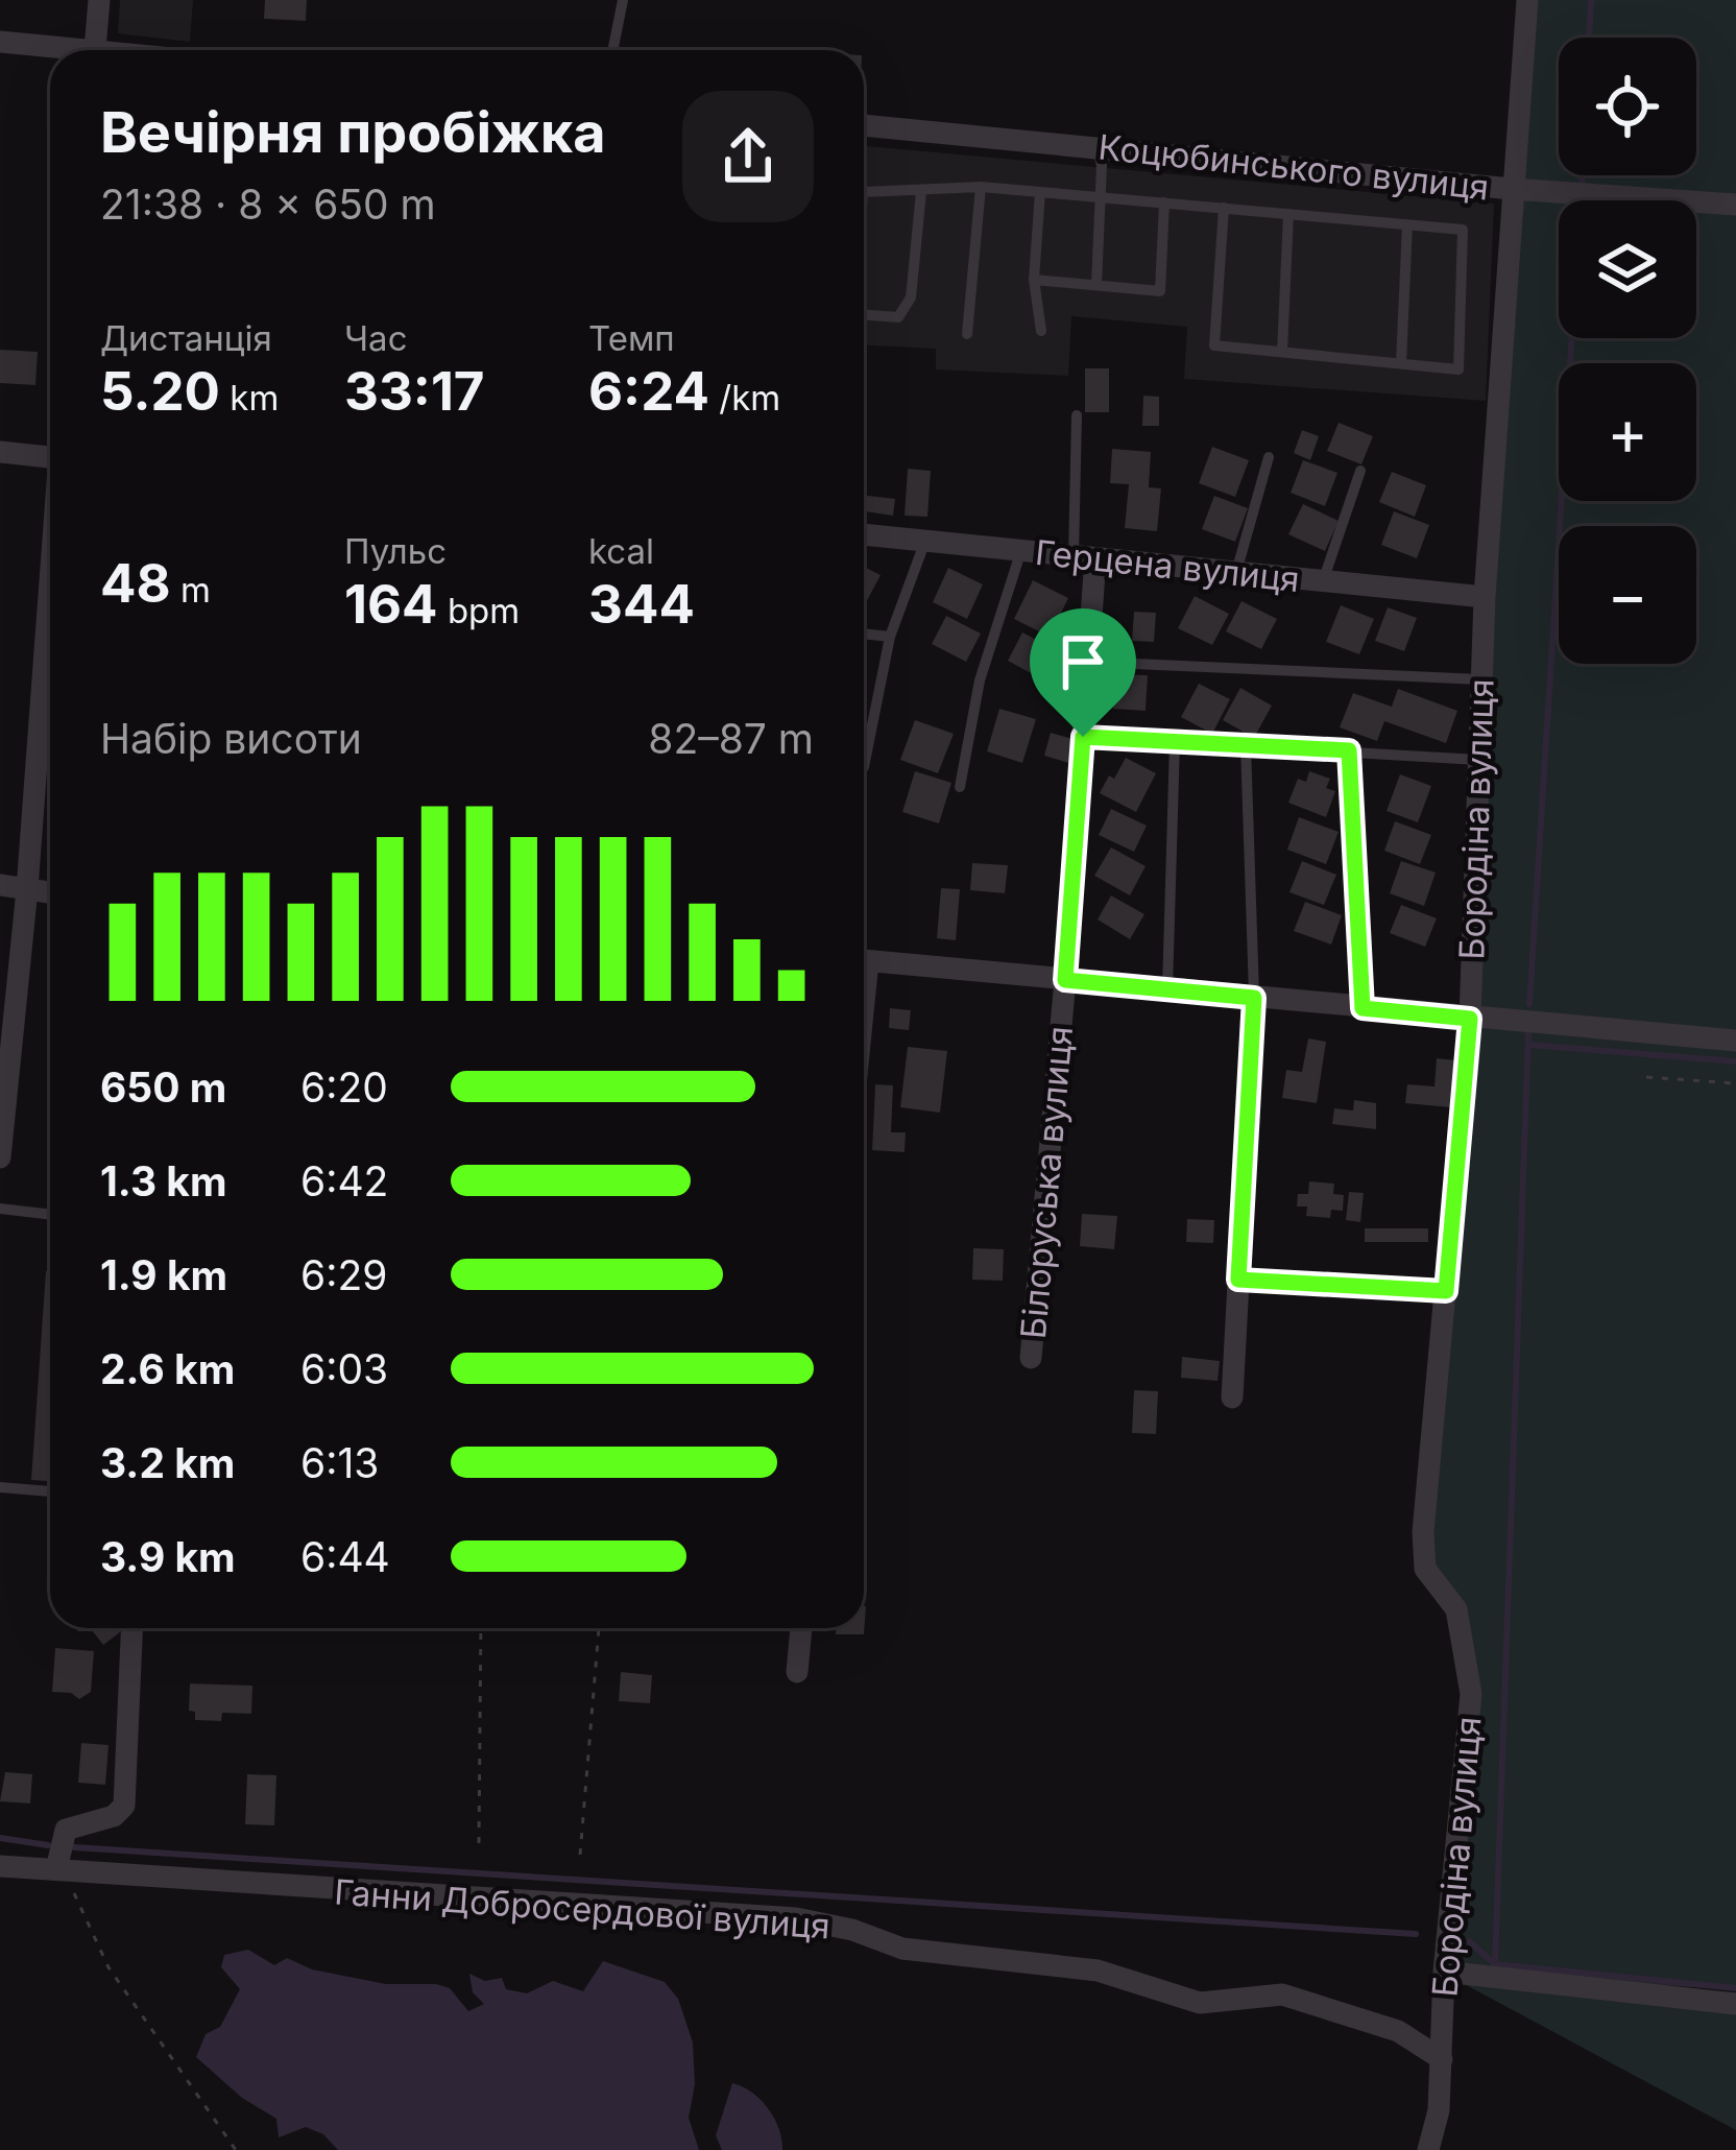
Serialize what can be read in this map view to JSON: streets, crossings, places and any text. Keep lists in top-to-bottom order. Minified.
{"streets":{"street":["Коцюбинського вулиця","Герцена вулиця","Бородіна вулиця","Білоруська вулиця","Ганни Добросердової вулиця"]},"crossings":[["Коцюбинського вулиця","Бородіна вулиця"],["Герцена вулиця","Бородіна вулиця"],["Герцена вулиця","Білоруська вулиця"],["Бородіна вулиця","Ганни Добросердової вулиця"]],"page":{"map_buttons":["+","−"],"heading":["Вечірня пробіжка","21:38 · 8 × 650 m"],"stats":[["Дистанція","5.20 km"],["Час","33:17"],["Темп","6:24 /km"],["48 m"],["Пульс","164 bpm"],["kcal","344"]],"chart":["Набір висоти","82–87 m"],"list":[{"name":"650 m","note":"6:20"},{"name":"1.3 km","note":"6:42"},{"name":"1.9 km","note":"6:29"},{"name":"2.6 km","note":"6:03"},{"name":"3.2 km","note":"6:13"},{"name":"3.9 km","note":"6:44"}]}}
